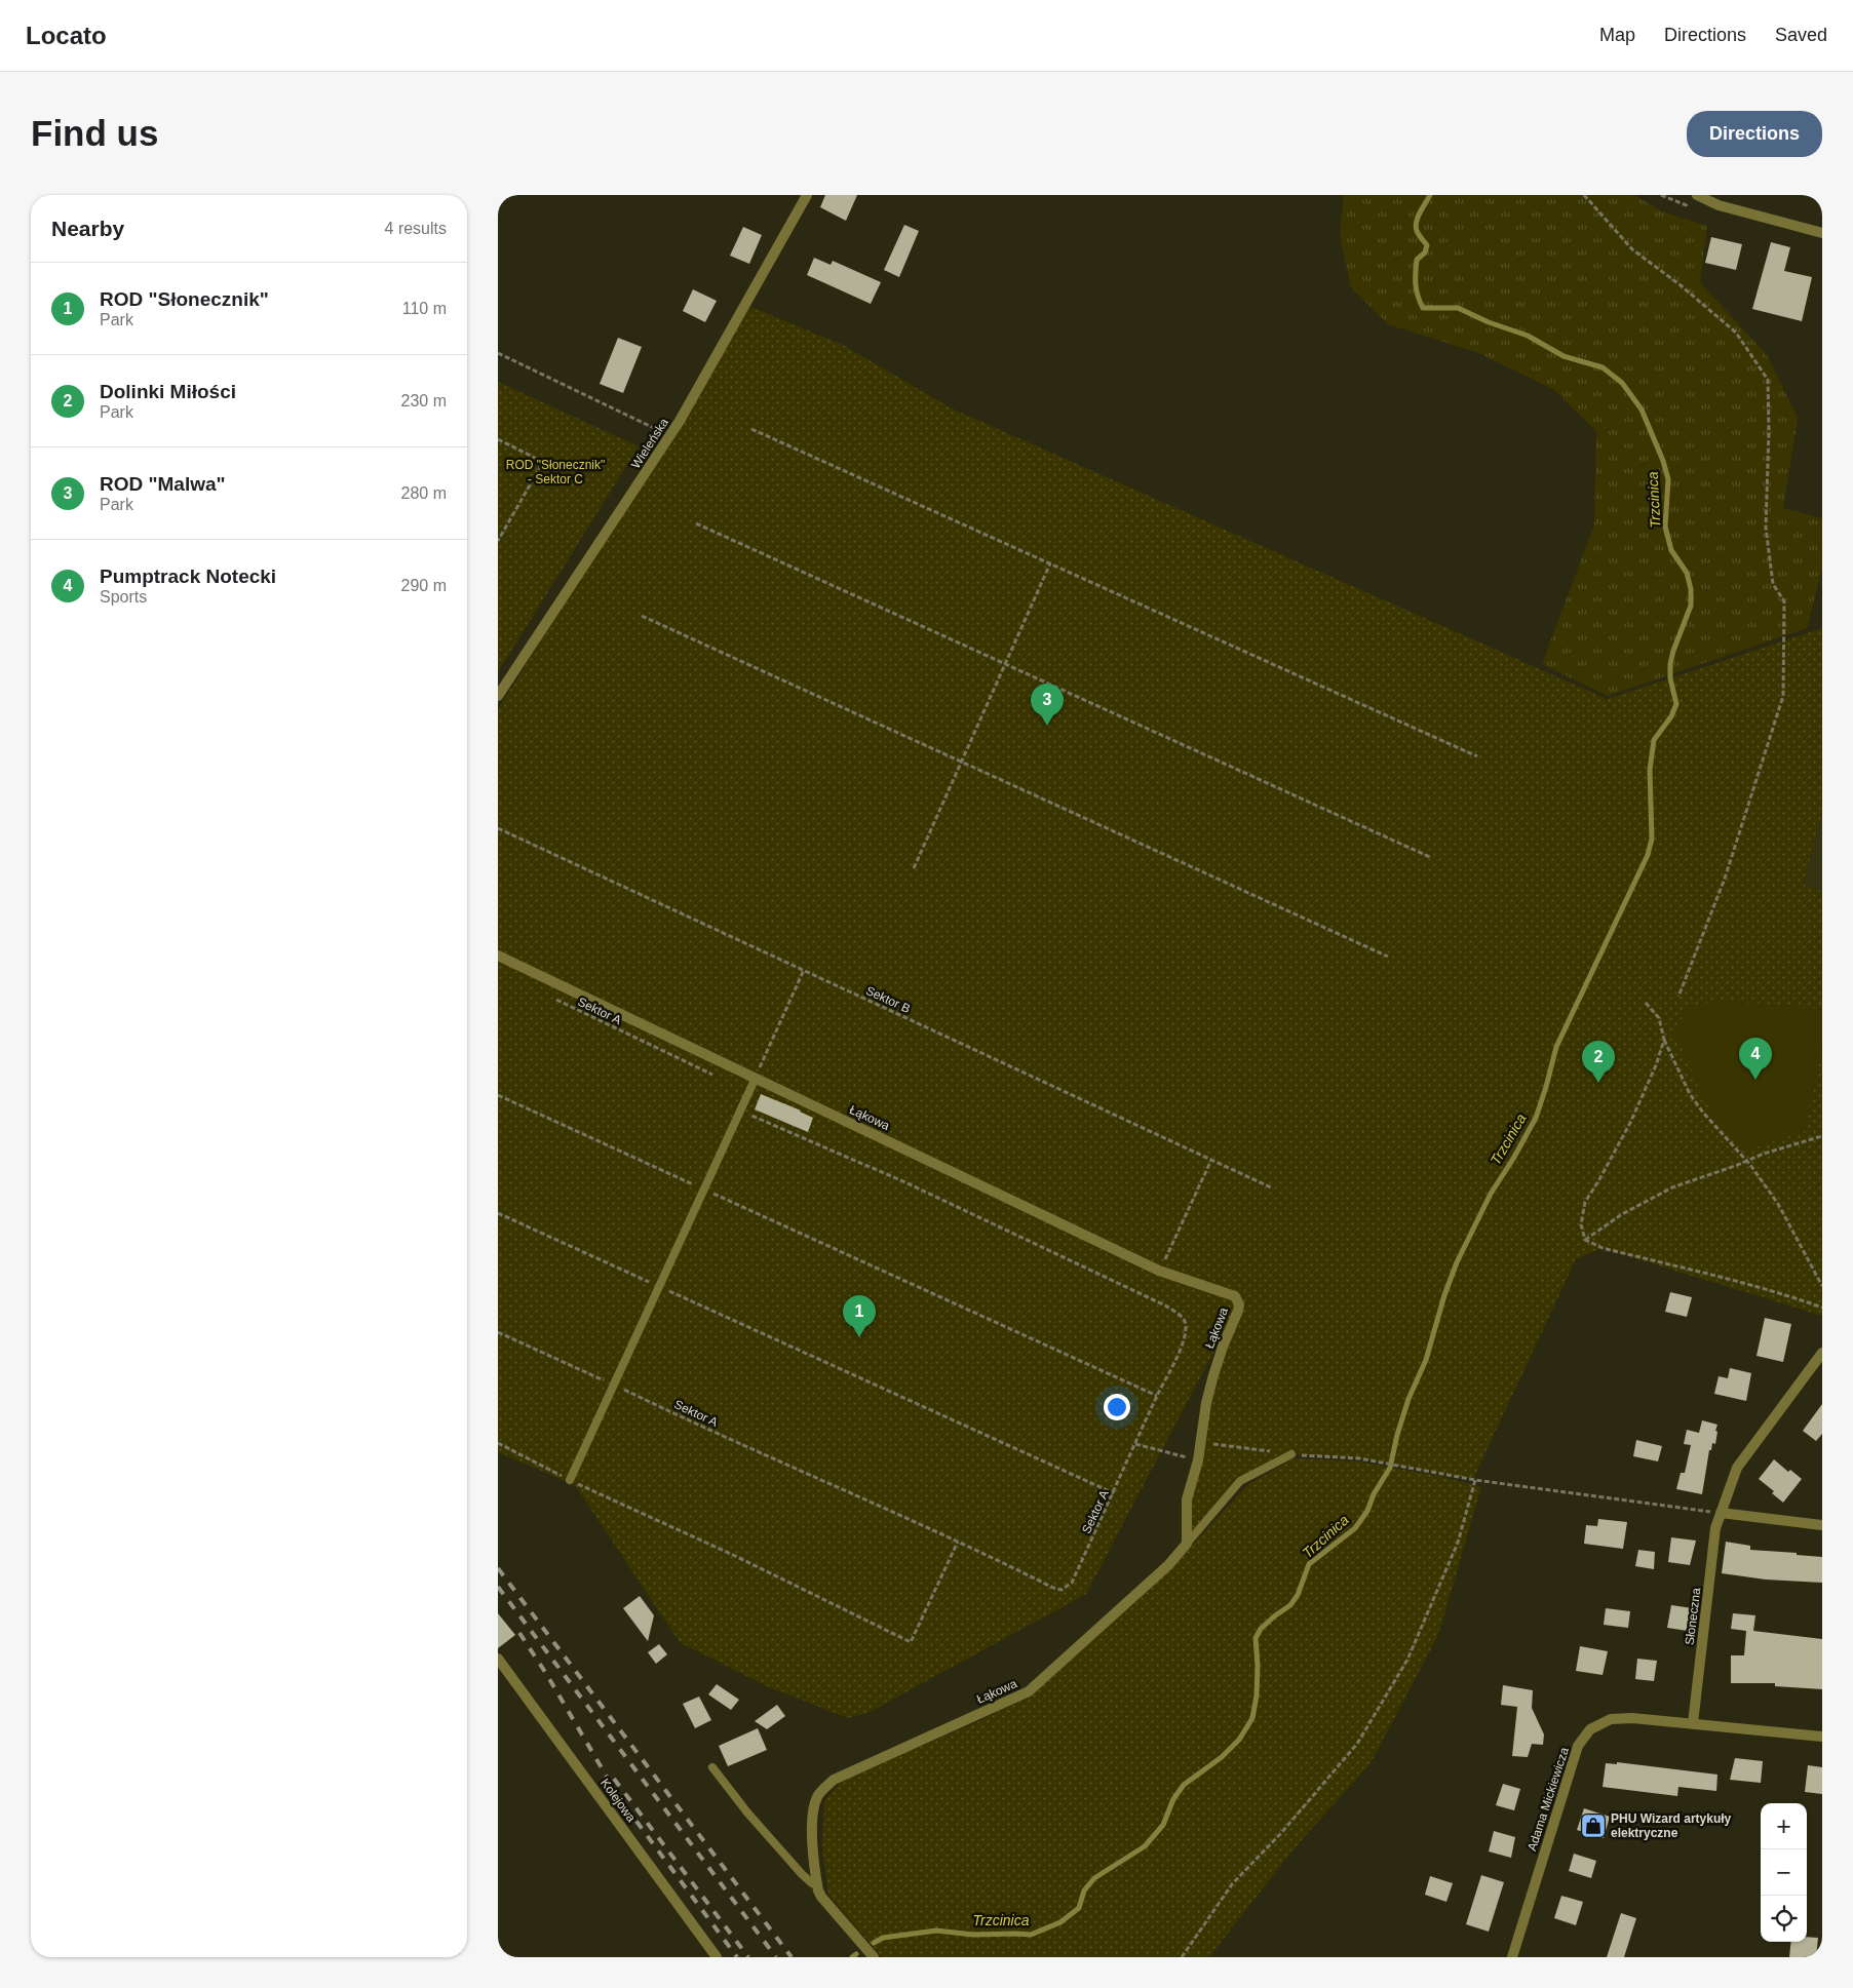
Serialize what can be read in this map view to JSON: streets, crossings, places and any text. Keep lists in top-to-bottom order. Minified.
{"streets":{"street":["Wieleńska","Łąkowa","Słoneczna","Adama Mickiewicza","Kolejowa"],"path":["Sektor B","Sektor A"]},"crossings":[["Słoneczna","Adama Mickiewicza"]],"water":["Trzcinica"],"parks":["ROD \"Słonecznik\" - Sektor C"],"places":{"shop":["PHU Wizard artykuły elektryczne"]},"page":{"header":"Locato","nav":["Map","Directions","Saved"],"buttons":"Directions","title":"Find us","heading":["Nearby","4 results"],"list":[{"mark":"1","name":"ROD \"Słonecznik\"","note":"Park","value":"110 m"},{"mark":"2","name":"Dolinki Miłości","note":"Park","value":"230 m"},{"mark":"3","name":"ROD \"Malwa\"","note":"Park","value":"280 m"},{"mark":"4","name":"Pumptrack Notecki","note":"Sports","value":"290 m"}],"pins":["3","4","2","1"],"map_buttons":["+","−"]}}
